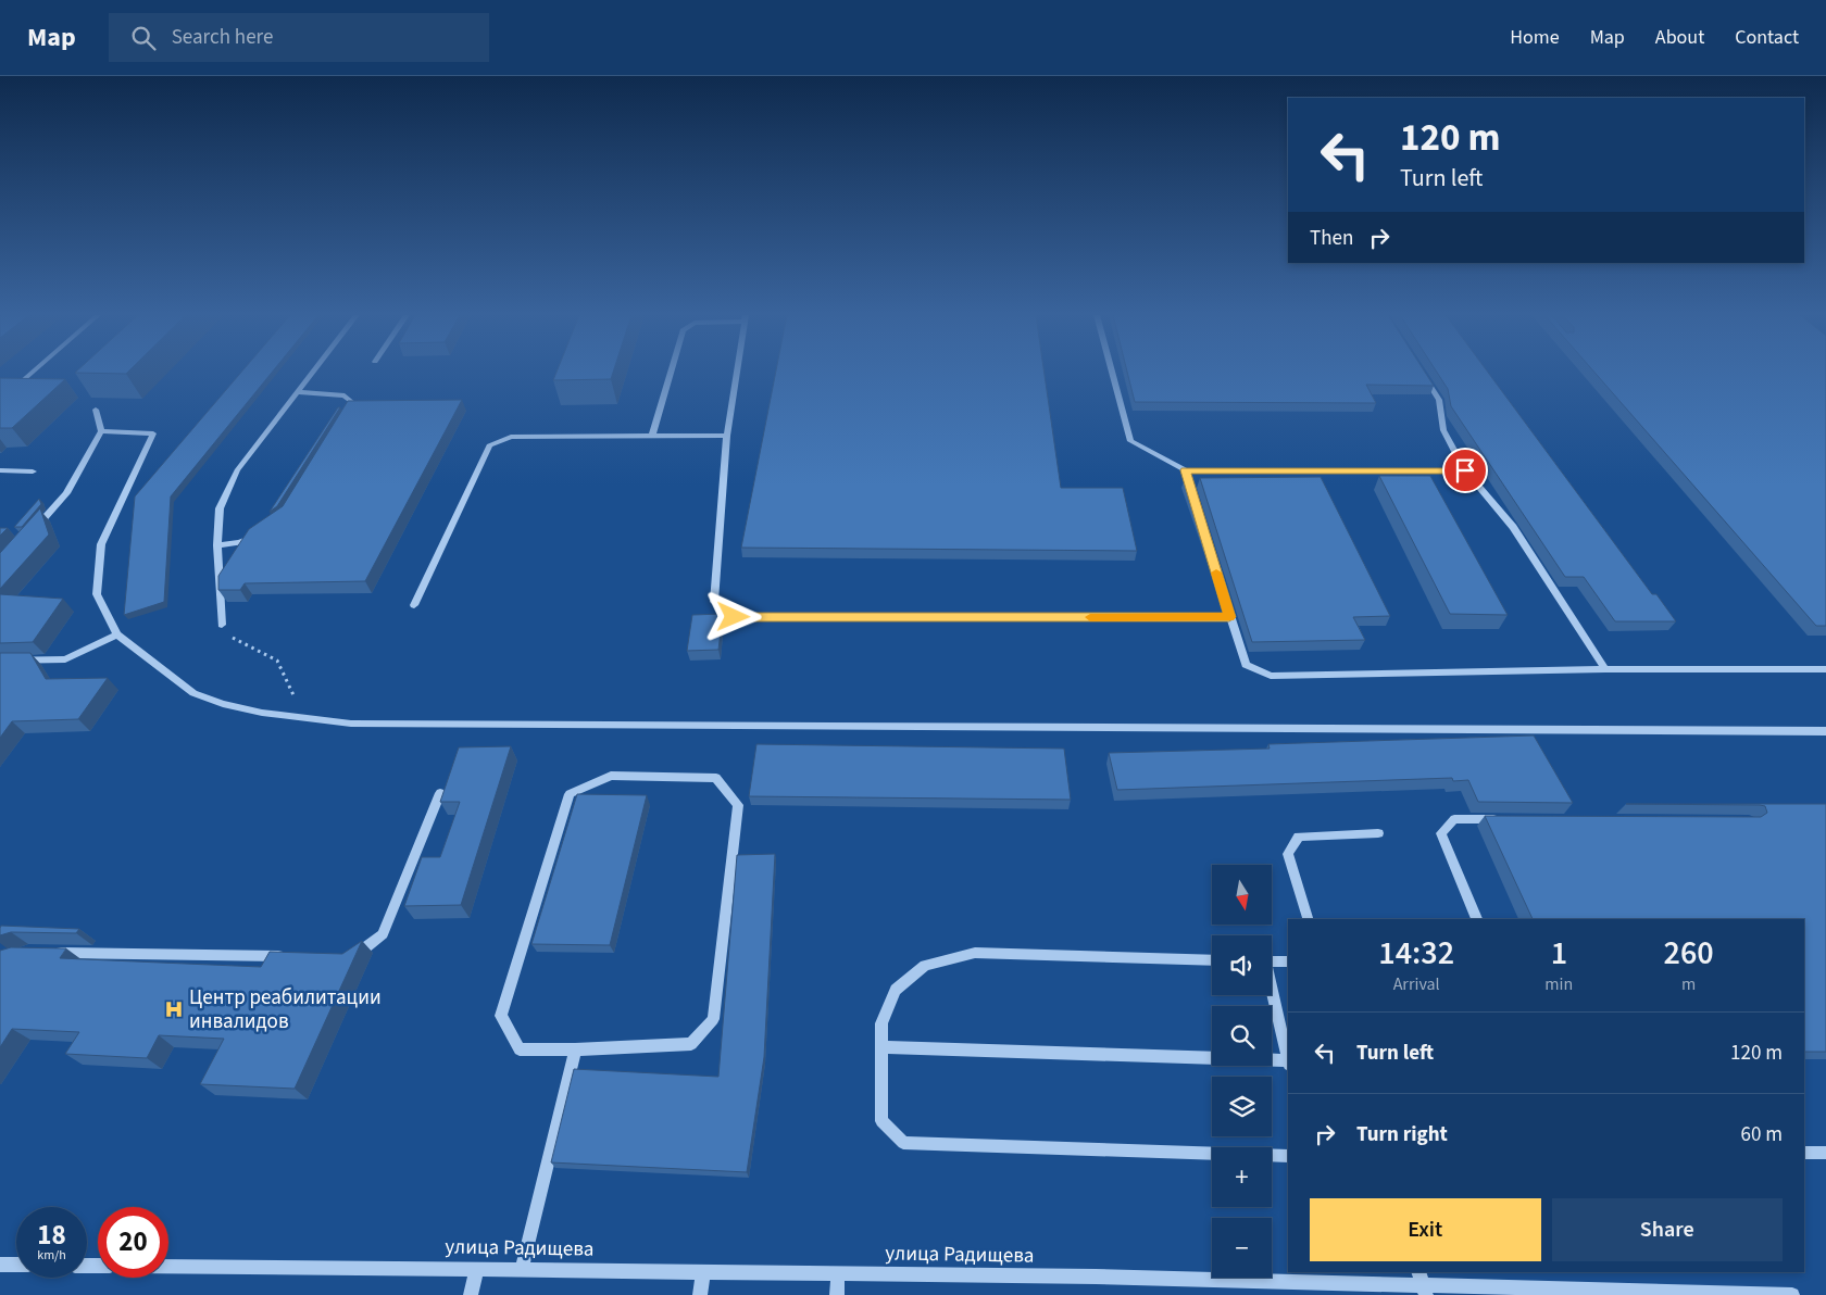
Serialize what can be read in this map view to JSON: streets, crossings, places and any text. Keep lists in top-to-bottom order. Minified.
{"streets":{"street":["улица Радищева"]},"places":{"hospital":["Центр реабилитации инвалидов"]},"north":"bottom","page":{"header":"Map","search":"Search here","nav":["Home","Map","About","Contact"],"turn":["120 m","Turn left"],"then":"Then","map_buttons":["+","−"],"eta":["14:32","Arrival","1","min","260","m"],"list":[{"name":"Turn left","value":"120 m"},{"name":"Turn right","value":"60 m"}],"buttons":["Exit","Share"],"speed":"18 km/h","limit":"20"}}
